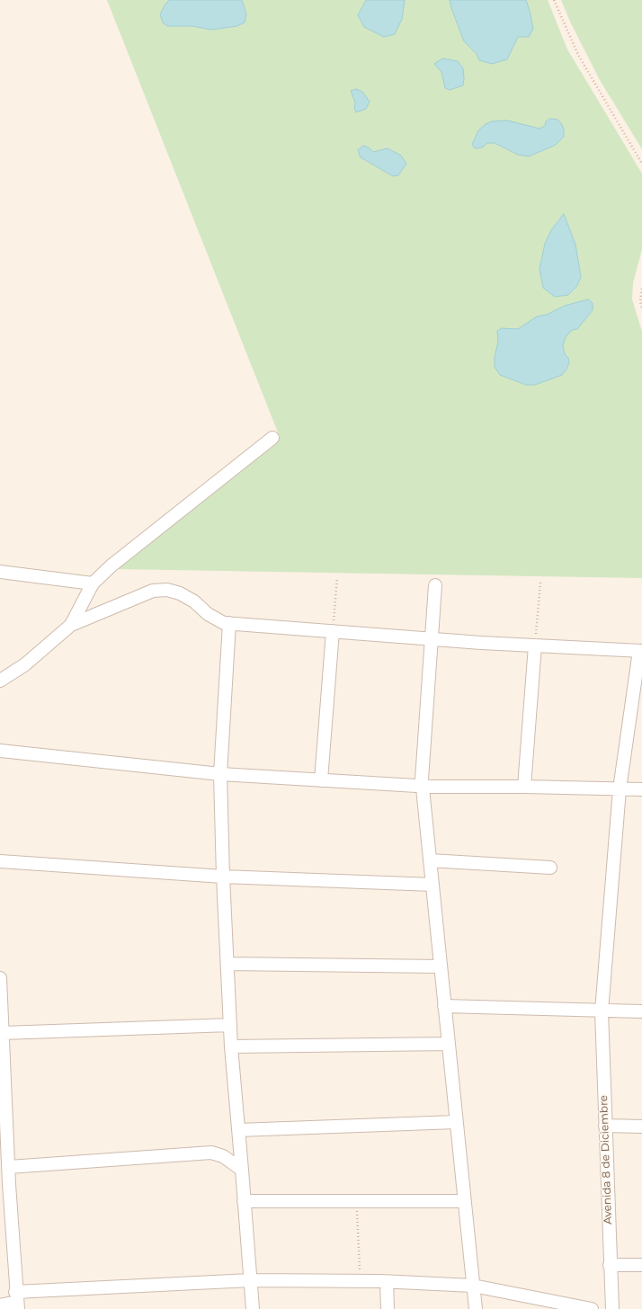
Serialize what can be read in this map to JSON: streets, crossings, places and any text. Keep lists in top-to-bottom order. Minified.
{"streets":{"street":["Avenida 8 de Diciembre"]}}
